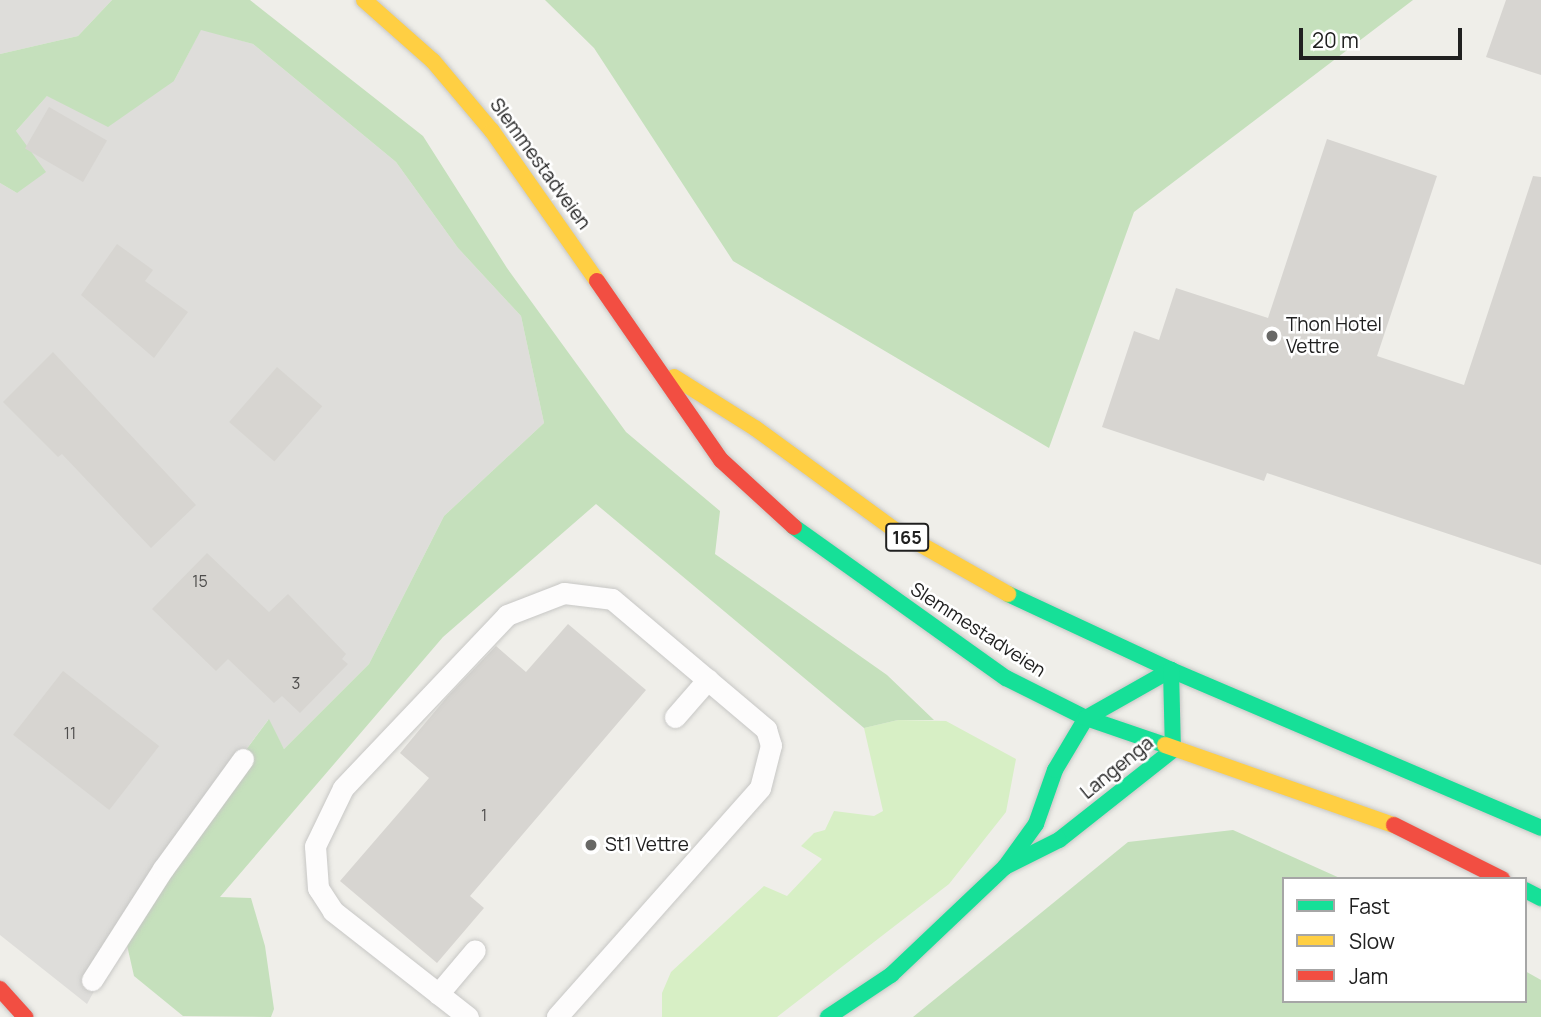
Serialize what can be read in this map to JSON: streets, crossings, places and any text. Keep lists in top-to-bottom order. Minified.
{"streets":{"main road":["Slemmestadveien","165","Langenga"]},"crossings":[["Slemmestadveien","Langenga"]],"places":["Thon Hotel Vettre","St1 Vettre"],"house_numbers":["15","3","11","1"],"legend":["Fast","Slow","Jam"],"scale_bar":"20 m"}
